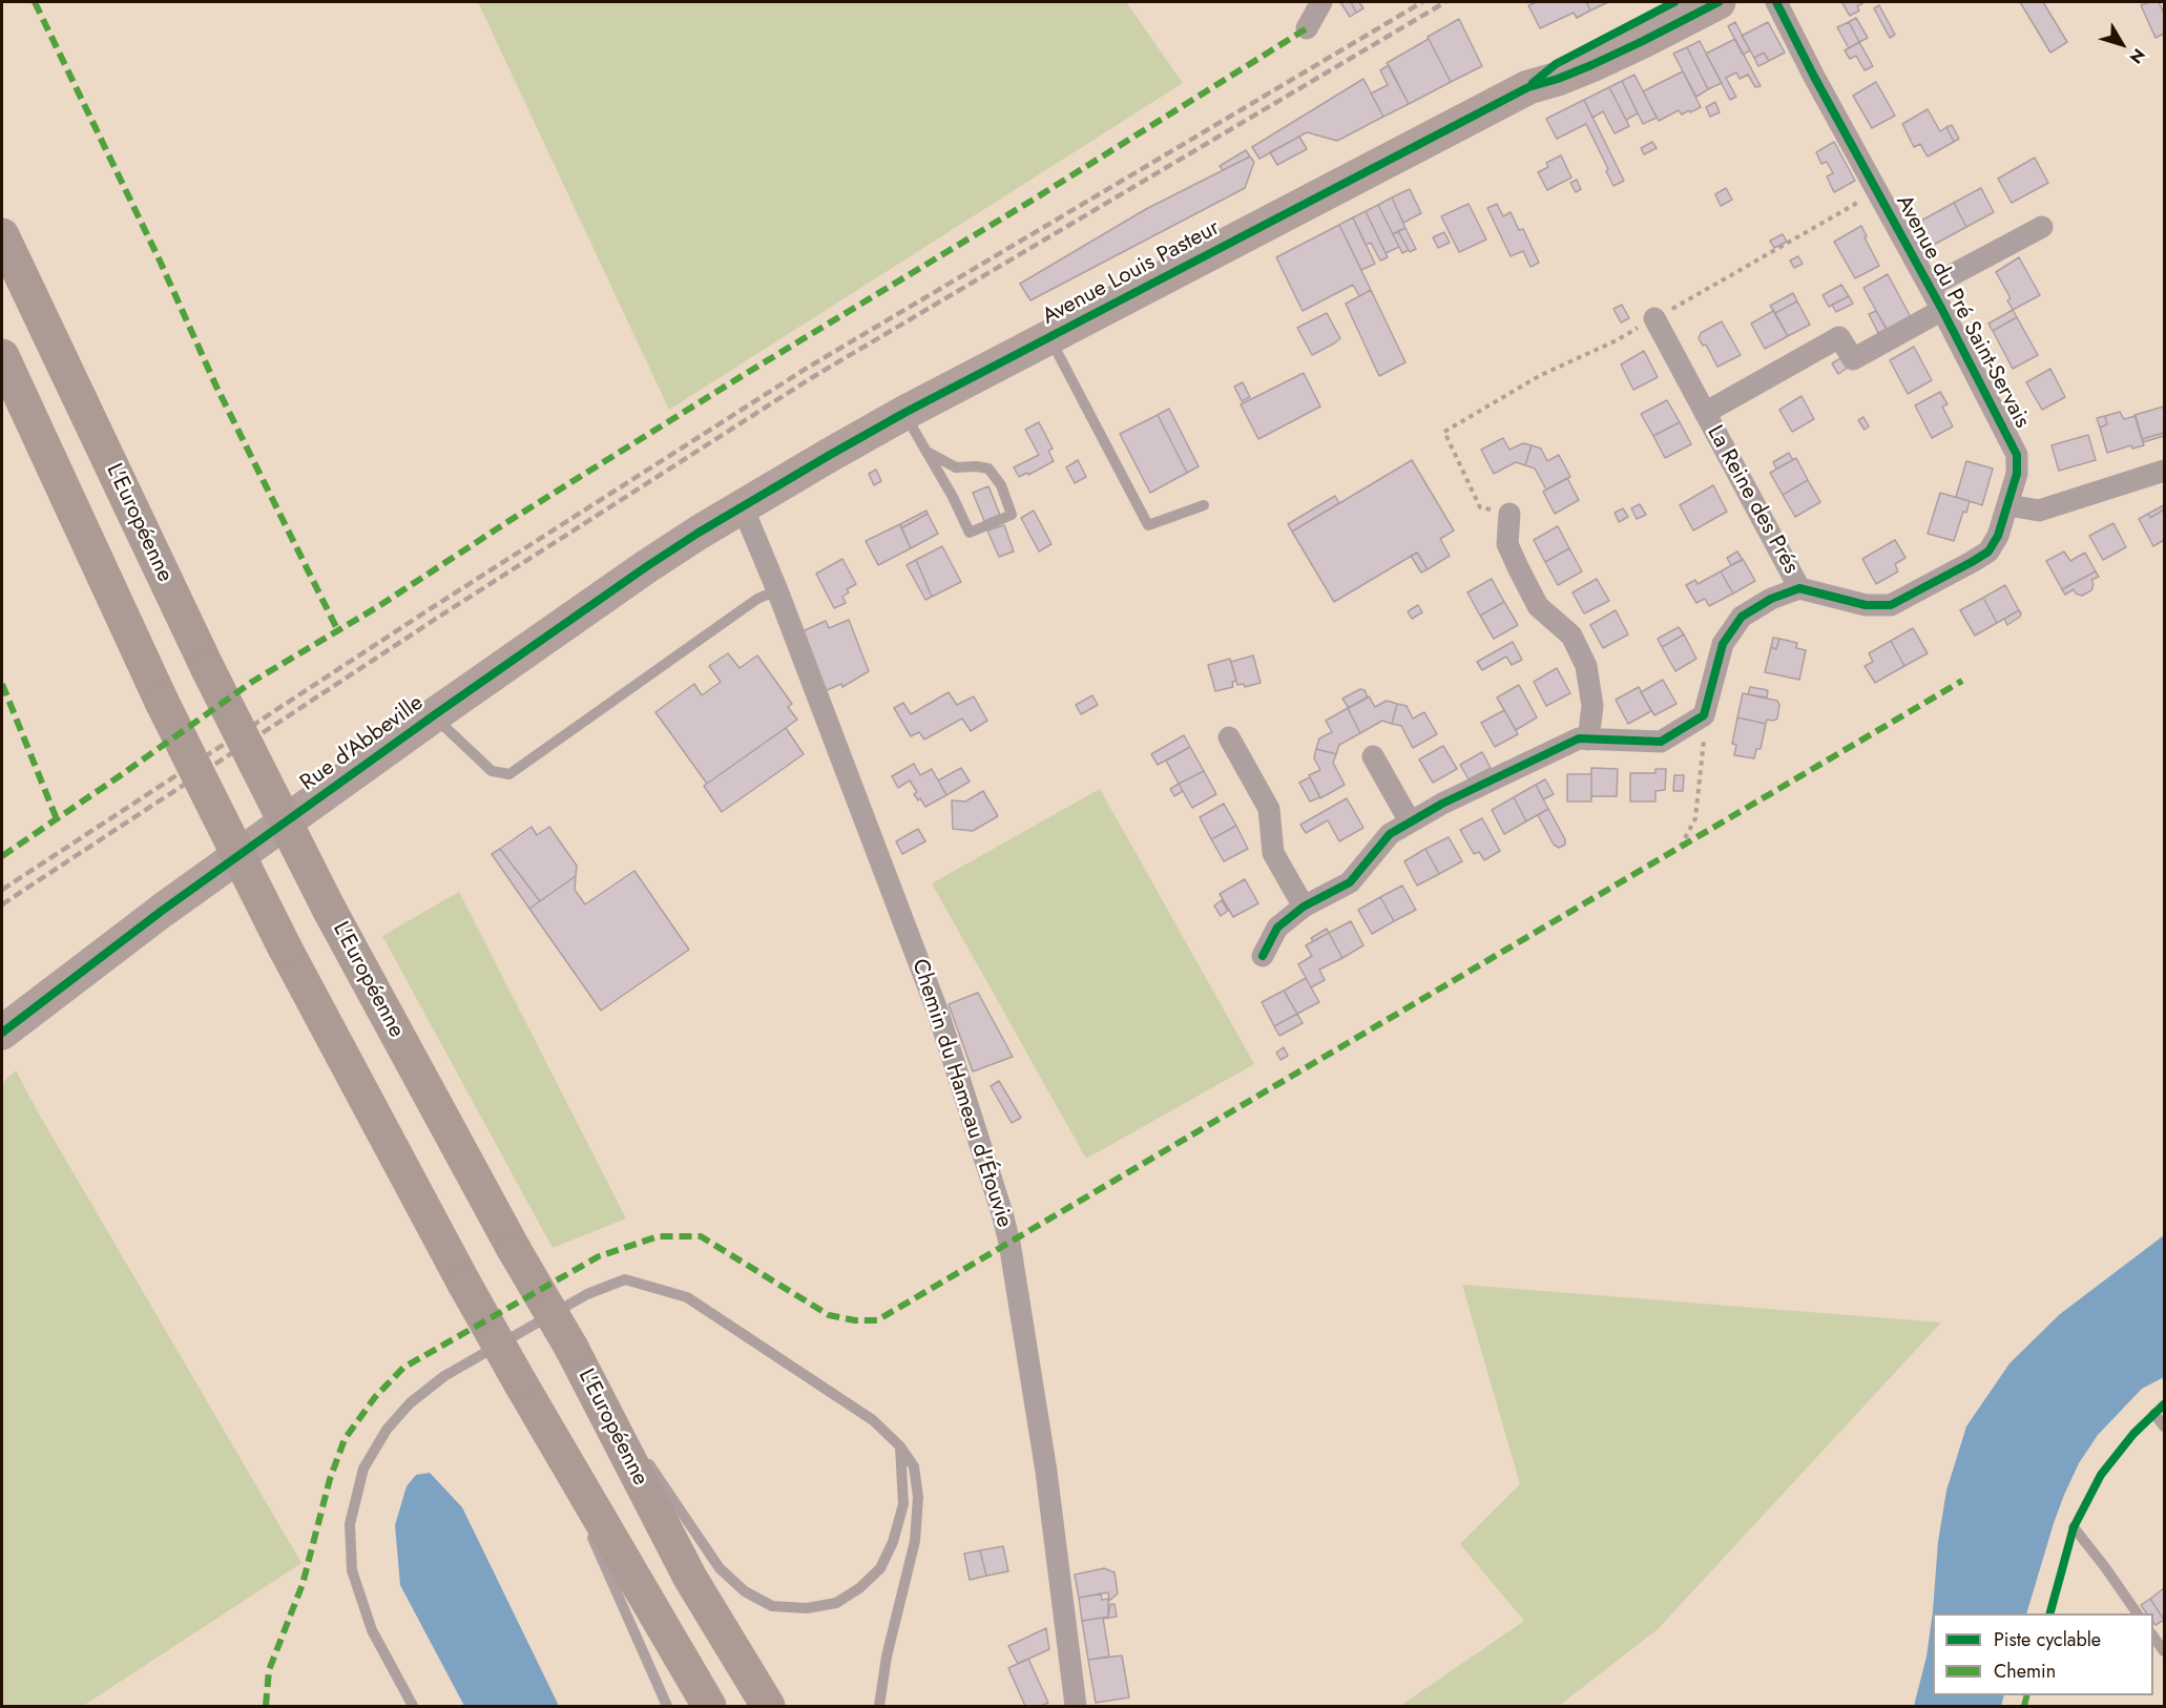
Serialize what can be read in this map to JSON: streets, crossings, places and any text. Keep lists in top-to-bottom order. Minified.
{"streets":{"highway":["L'Européenne"],"main road":["Avenue Louis Pasteur","Rue d'Abbeville"],"street":["Avenue du Pré Saint-Servais","La Reine des Prés","Chemin du Hameau d'Étouvie"]},"crossings":[["Avenue Louis Pasteur","Rue d'Abbeville"],["Avenue Louis Pasteur","Chemin du Hameau d'Étouvie"],["Avenue du Pré Saint-Servais","La Reine des Prés"],["Rue d'Abbeville","Chemin du Hameau d'Étouvie"]],"legend":["Piste cyclable","Chemin"],"north":"bottom right"}
